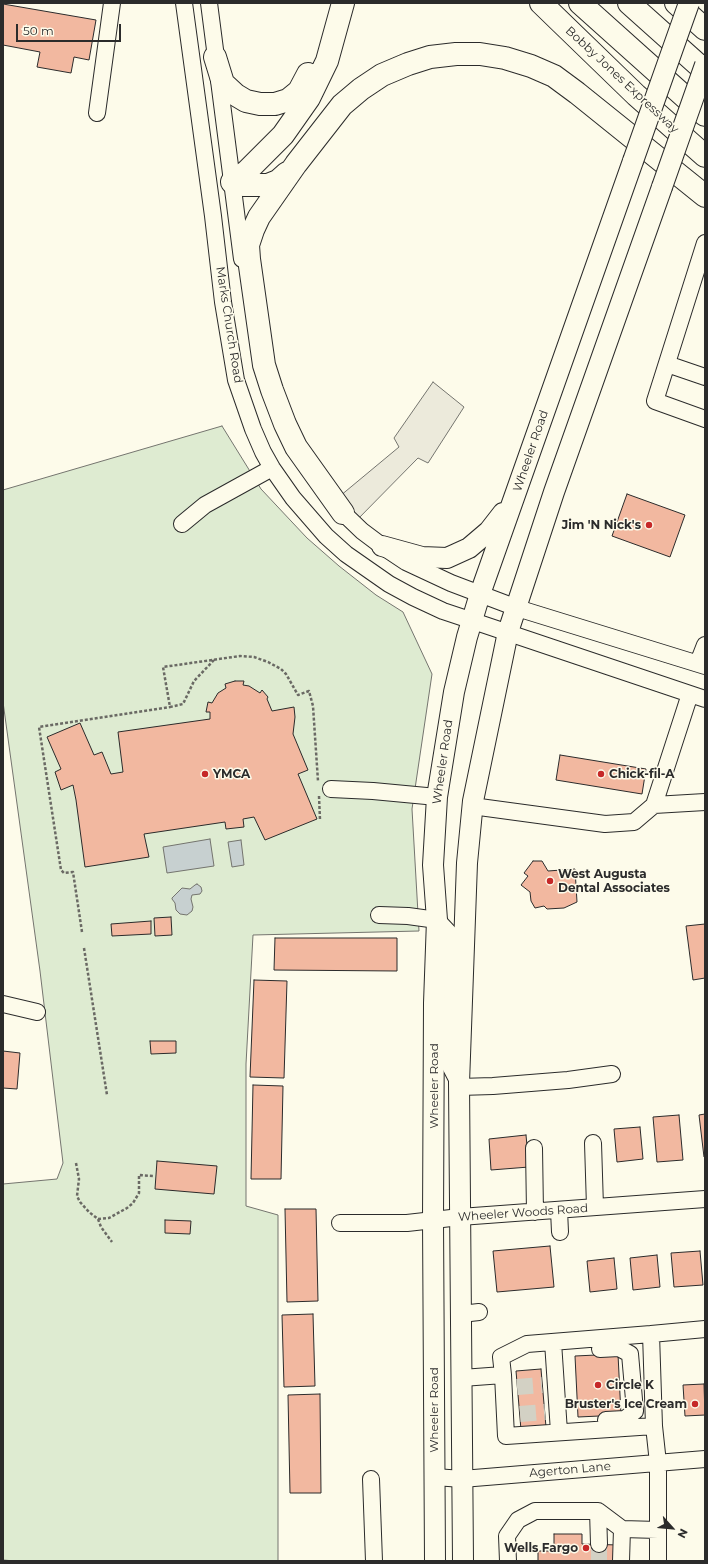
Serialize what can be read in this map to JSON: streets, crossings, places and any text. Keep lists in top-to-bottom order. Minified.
{"streets":{"highway":["Bobby Jones Expressway"],"main road":["Wheeler Road"],"street":["Marks Church Road","Wheeler Woods Road","Agerton Lane"]},"crossings":[["Marks Church Road","Wheeler Road"],["Wheeler Road","Wheeler Woods Road"],["Wheeler Road","Agerton Lane"]],"places":["Jim 'N Nick's","YMCA","Chick-fil-A","West Augusta Dental Associates","Circle K","Bruster's Ice Cream","Wells Fargo"],"scale_bar":"50 m","north":"bottom right"}
